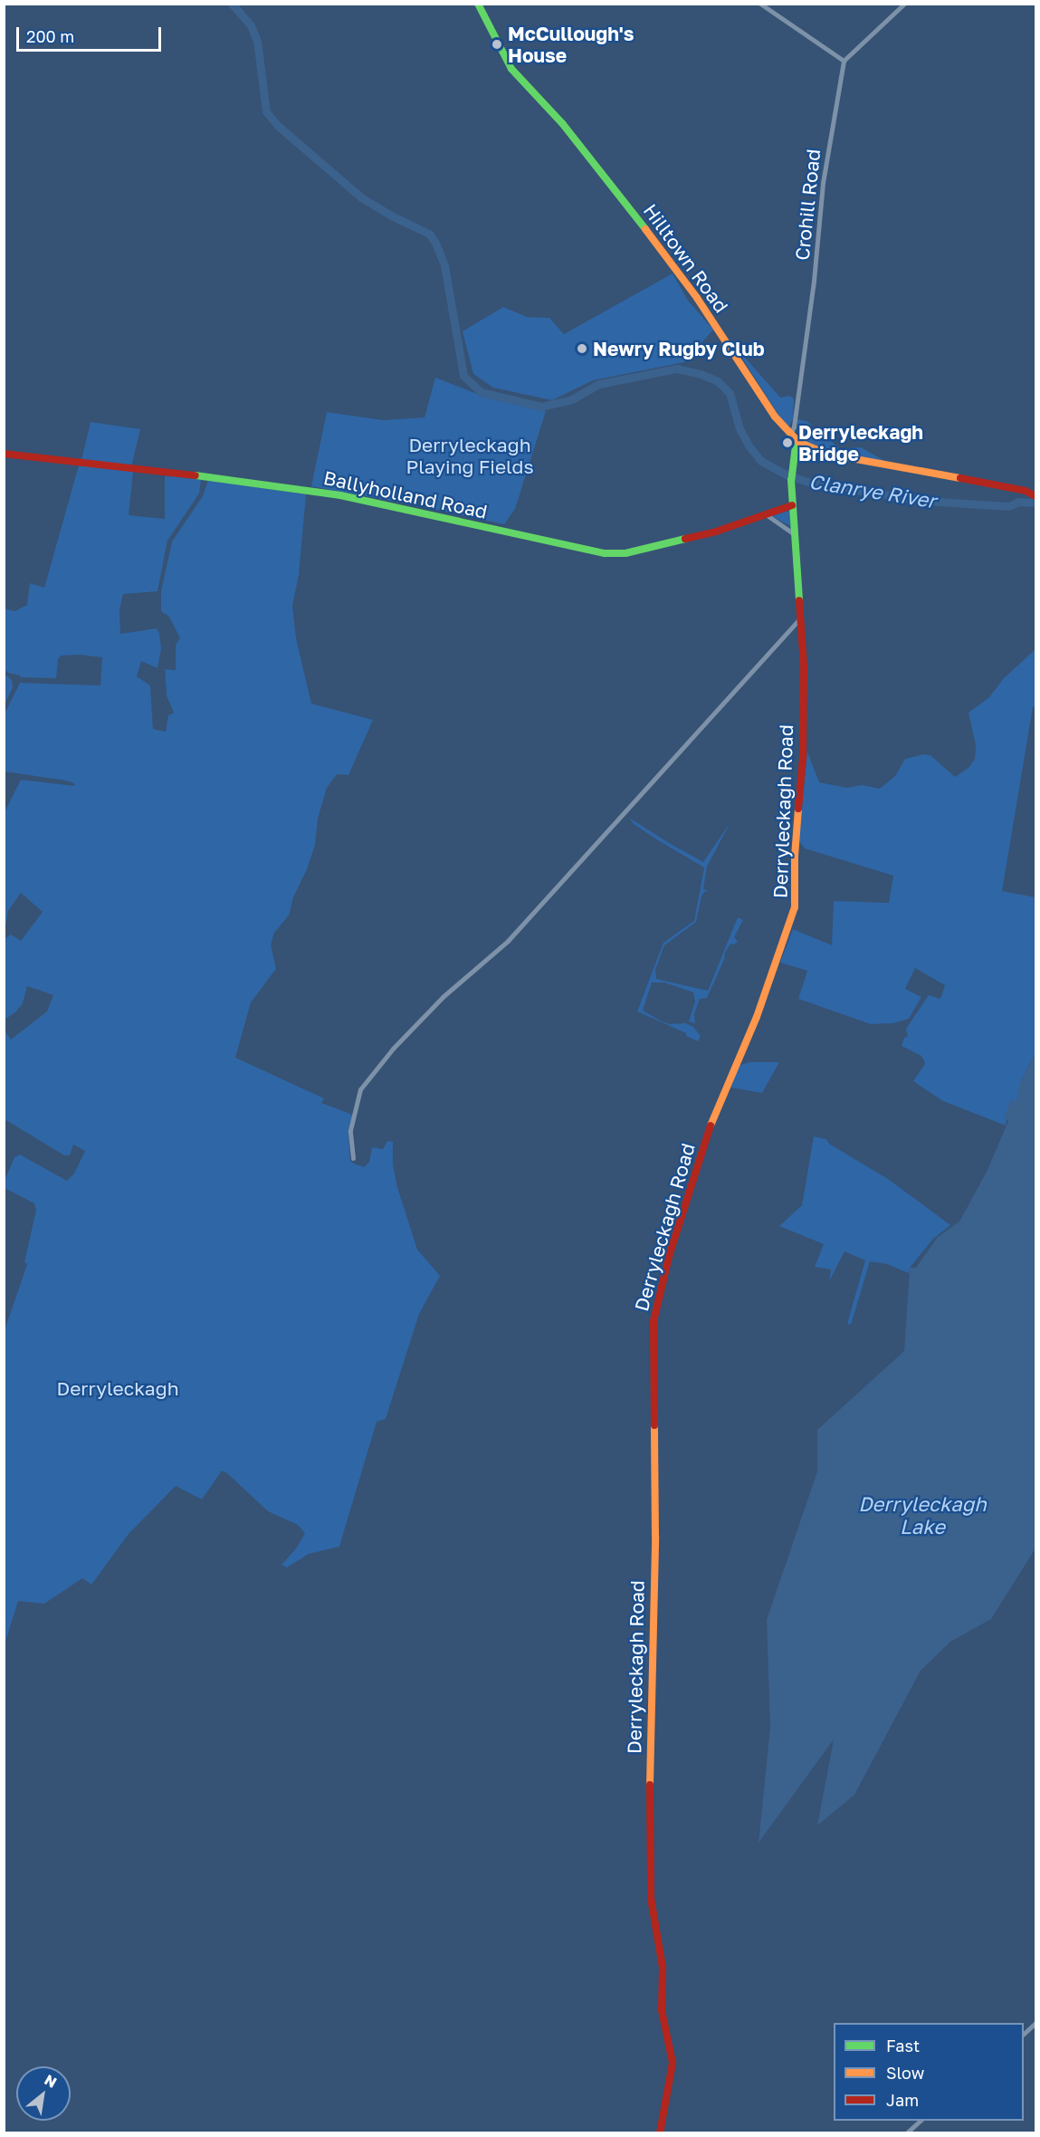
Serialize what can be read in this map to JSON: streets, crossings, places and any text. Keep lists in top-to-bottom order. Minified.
{"streets":{"street":["Crohill Road","Hilltown Road","Ballyholland Road","Derryleckagh Road"]},"crossings":[["Crohill Road","Hilltown Road"],["Hilltown Road","Derryleckagh Road"],["Ballyholland Road","Derryleckagh Road"]],"water":["Clanrye River","Derryleckagh Lake"],"parks":["Derryleckagh Playing Fields","Derryleckagh"],"places":["McCullough's House","Newry Rugby Club","Derryleckagh Bridge"],"legend":["Fast","Slow","Jam"],"scale_bar":"200 m","north":"top right"}
